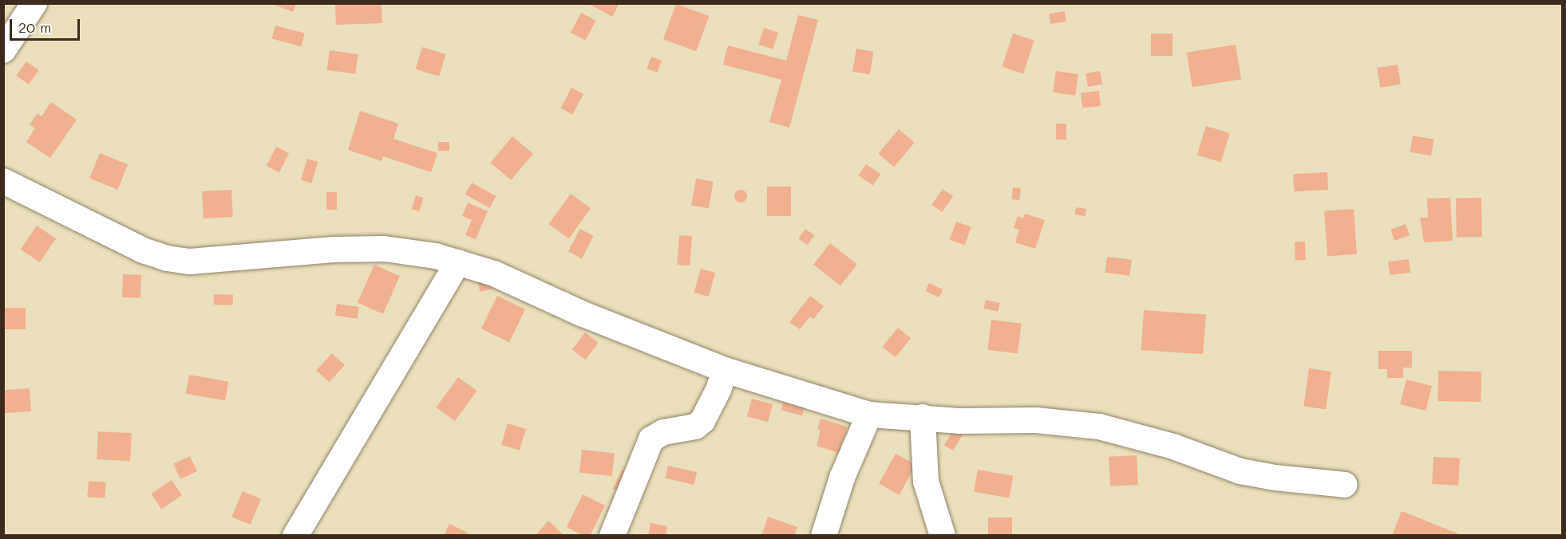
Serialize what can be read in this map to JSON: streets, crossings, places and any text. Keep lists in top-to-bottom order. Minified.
{"scale_bar":"20 m"}
